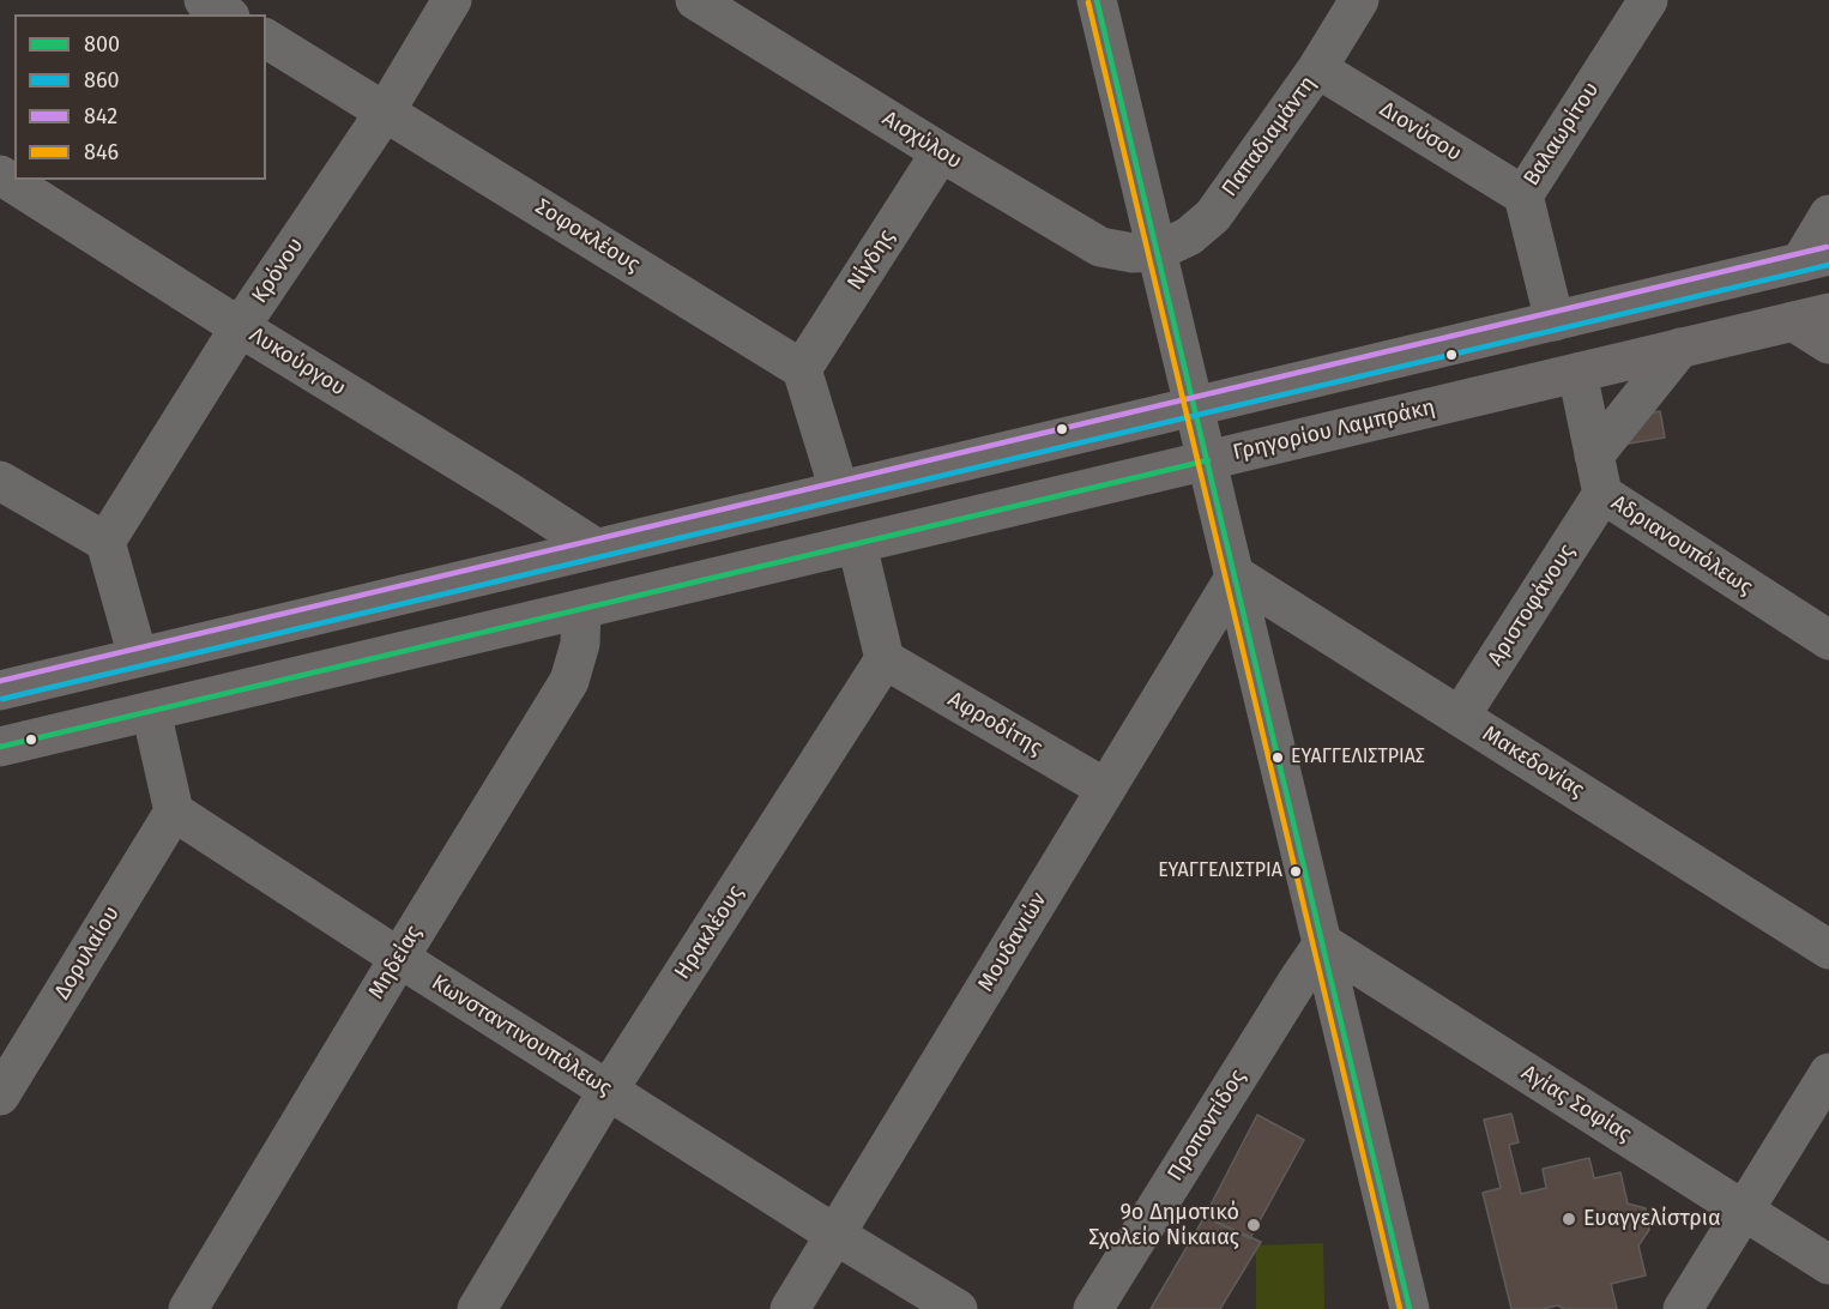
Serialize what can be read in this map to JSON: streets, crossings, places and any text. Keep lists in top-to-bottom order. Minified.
{"streets":{"main road":["Γρηγορίου Λαμπράκη"],"street":["Διονύσου","Βαλαωρίτου","Παπαδιαμάντη","Αισχύλου","Σοφοκλέους","Νίγδης","Κρόνου","Λυκούργου","Αδριανουπόλεως","Αριστοφάνους","Αφροδίτης","Μακεδονίας","Ηρακλέους","Μουδανιών","Δορυλαίου","Μηδείας","Κωνσταντινουπόλεως","Αγίας Σοφίας","Προποντίδος"]},"crossings":[["Διονύσου","Βαλαωρίτου"],["Διονύσου","Παπαδιαμάντη"],["Παπαδιαμάντη","Αισχύλου"],["Αισχύλου","Νίγδης"],["Σοφοκλέους","Νίγδης"],["Σοφοκλέους","Κρόνου"],["Κρόνου","Λυκούργου"],["Γρηγορίου Λαμπράκη","Αδριανουπόλεως"],["Γρηγορίου Λαμπράκη","Μηδείας"],["Αδριανουπόλεως","Αριστοφάνους"],["Αριστοφάνους","Μακεδονίας"],["Αφροδίτης","Ηρακλέους"],["Αφροδίτης","Μουδανιών"],["Μακεδονίας","Μουδανιών"],["Ηρακλέους","Κωνσταντινουπόλεως"],["Μουδανιών","Κωνσταντινουπόλεως"],["Δορυλαίου","Κωνσταντινουπόλεως"],["Μηδείας","Κωνσταντινουπόλεως"],["Αγίας Σοφίας","Προποντίδος"]],"places":["ΕΥΑΓΓΕΛΙΣΤΡΙΑΣ","ΕΥΑΓΓΕΛΙΣΤΡΙΑ","Ευαγγελίστρια","9o Δημοτικό Σχολείο Νίκαιας"],"lines":["transit line 800","transit line 846","transit line 842","transit line 860"],"legend":["800","860","842","846"]}
